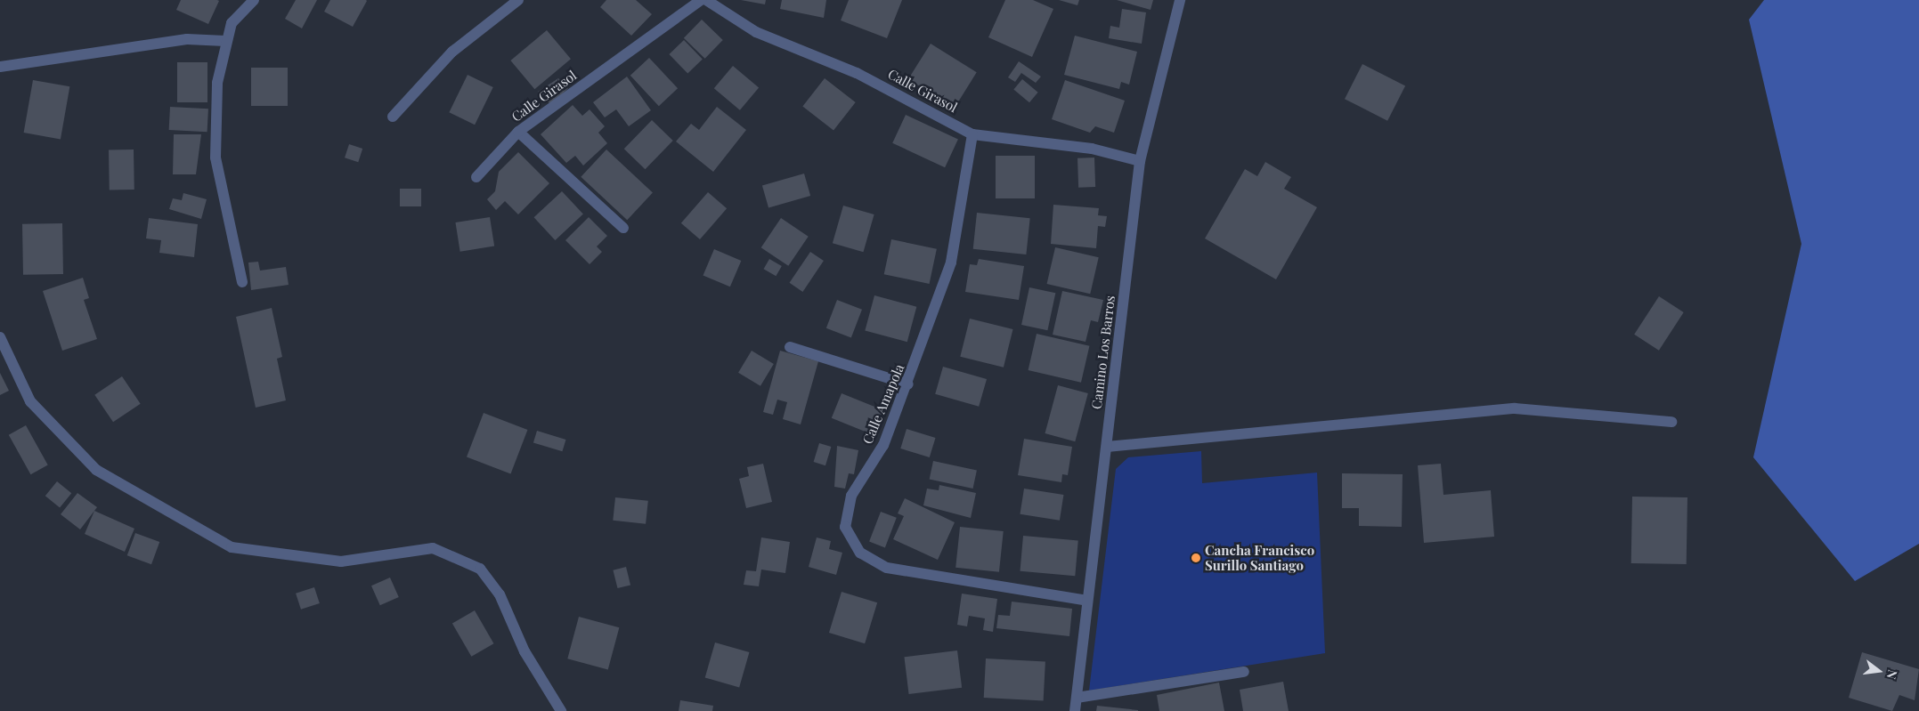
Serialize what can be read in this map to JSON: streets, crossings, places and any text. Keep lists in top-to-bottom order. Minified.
{"streets":{"street":["Calle Girasol","Camino Los Barros","Calle Amapola"]},"crossings":[["Calle Girasol","Camino Los Barros"],["Calle Girasol","Calle Amapola"],["Camino Los Barros","Calle Amapola"]],"places":["Cancha Francisco Surillo Santiago"],"north":"right"}
